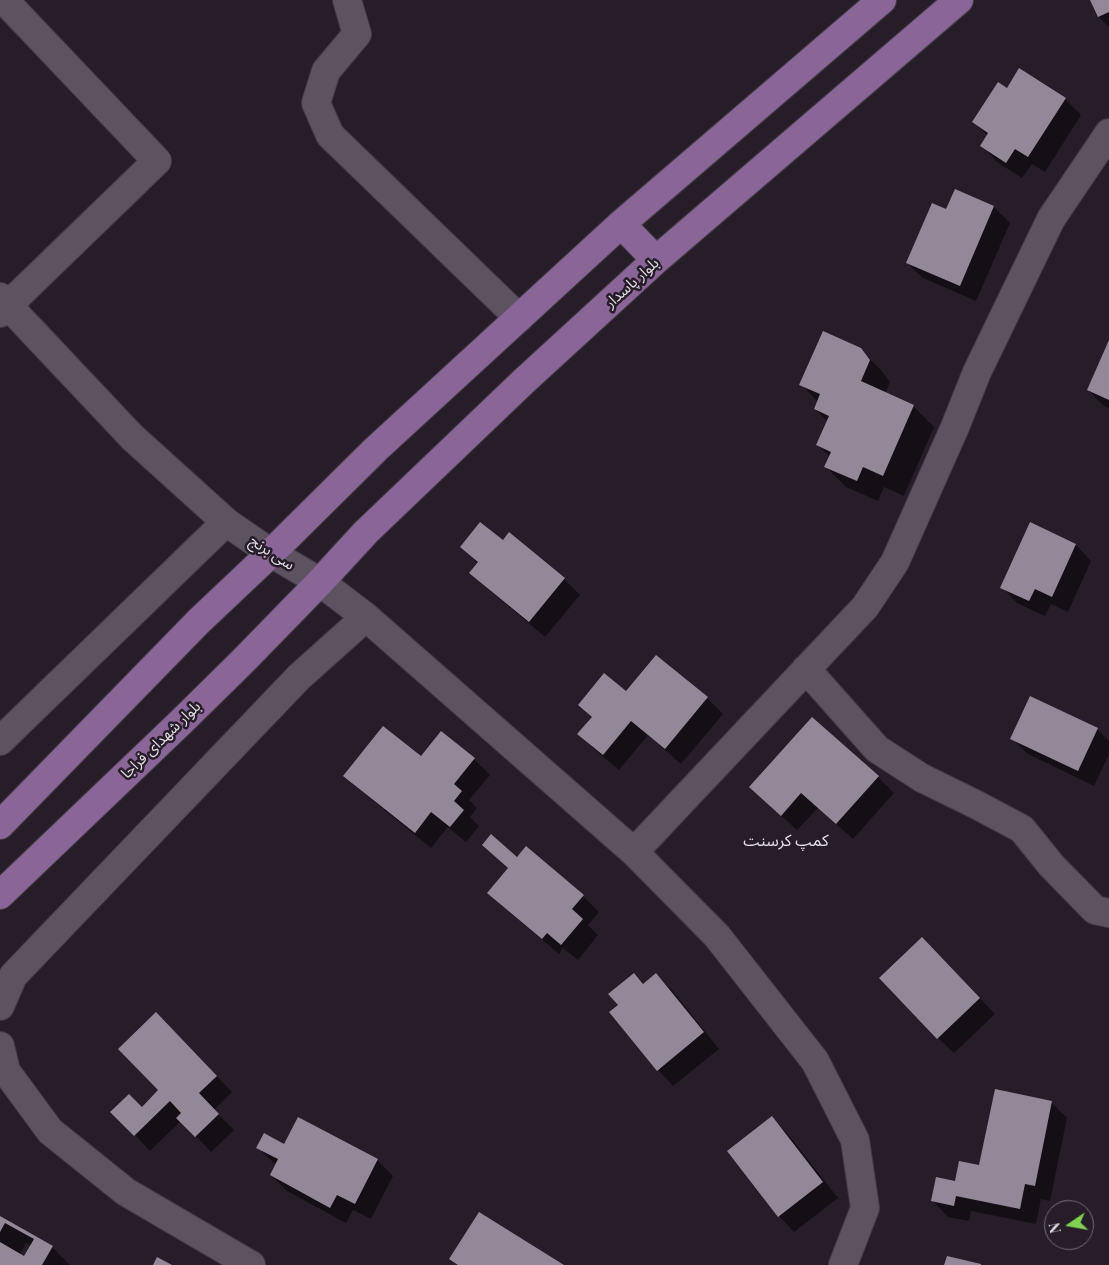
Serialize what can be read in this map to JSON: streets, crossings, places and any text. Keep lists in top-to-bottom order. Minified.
{"streets":{"main road":["بلوار پاسدار","بلوار شهدای فراجا"],"street":["سی برنج"]},"crossings":[["بلوار پاسدار","سی برنج"],["بلوار پاسدار","بلوار شهدای فراجا"],["سی برنج","بلوار شهدای فراجا"]],"districts":["کمپ کرسنت"],"north":"left"}
